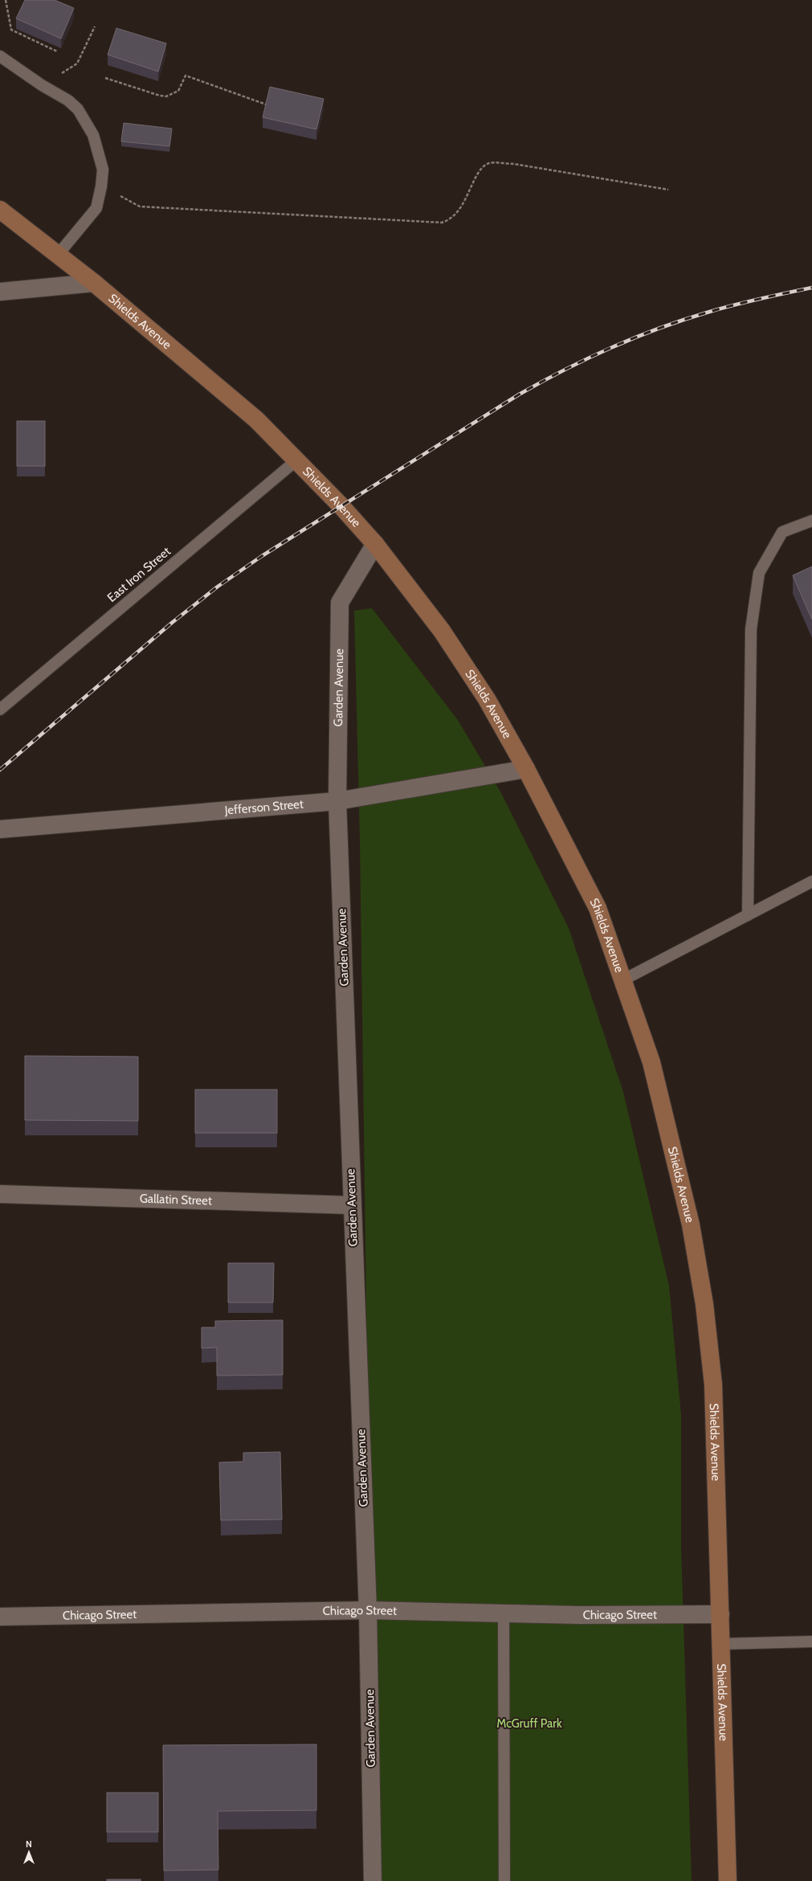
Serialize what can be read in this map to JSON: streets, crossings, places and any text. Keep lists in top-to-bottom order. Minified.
{"streets":{"main road":["Shields Avenue"],"street":["Garden Avenue","Jefferson Street","Gallatin Street","Chicago Street"],"lane":["East Iron Street"]},"crossings":[["Shields Avenue","East Iron Street"],["Shields Avenue","Garden Avenue"],["Shields Avenue","Jefferson Street"],["Shields Avenue","Chicago Street"],["Garden Avenue","Jefferson Street"],["Garden Avenue","Gallatin Street"],["Garden Avenue","Chicago Street"]],"parks":["McGruff Park"],"north":"top"}
